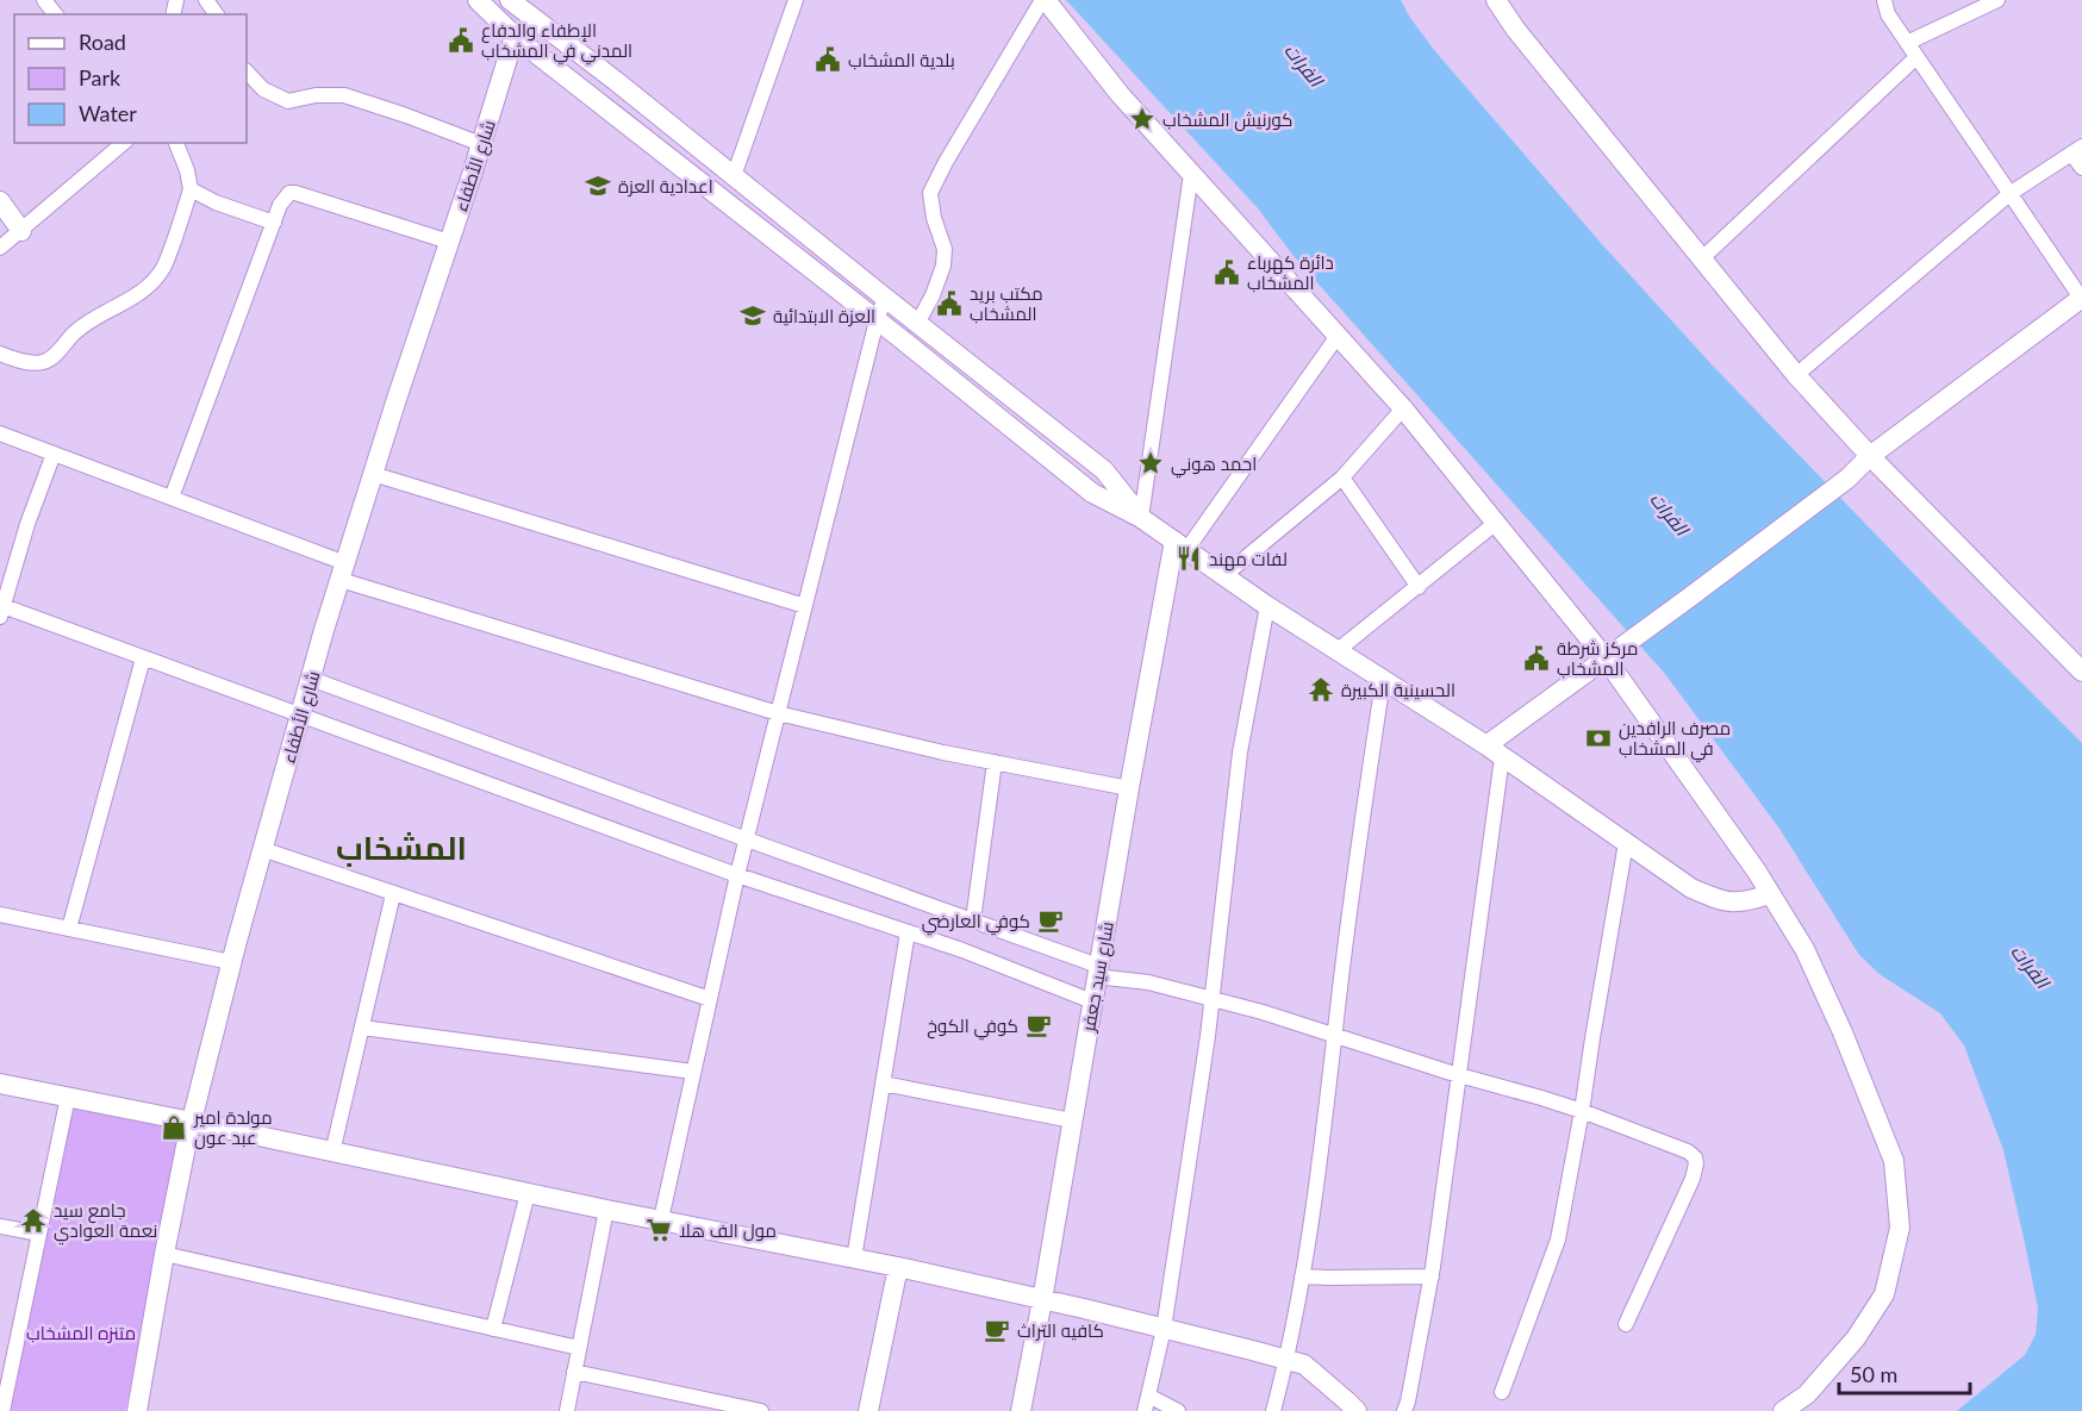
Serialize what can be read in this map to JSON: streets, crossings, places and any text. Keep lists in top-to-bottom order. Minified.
{"streets":{"street":["شارع الأطفاء","شارع سيد جعفر"]},"districts":["المشخاب"],"water":["الفرات"],"parks":["متنزه المشخاب"],"places":{"public building":["الإطفاء والدفاع المدني في المشخاب","بلدية المشخاب","دائرة كهرباء المشخاب","مكتب بريد المشخاب","مركز شرطة المشخاب"],"place":["كورنيش المشخاب","احمد هوني"],"school or university":["اعدادية العزة","العزة الابتدائية"],"restaurant":["لفات مهند"],"temple":["الحسينية الكبيرة","جامع سيد نعمة العوادي"],"bank":["مصرف الرافدين في المشخاب"],"cafe":["كوفي العارضي","كوفي الكوخ","كافيه التراث"],"shop":["مولدة امير عبد عون"],"supermarket":["مول الف هلا"]},"legend":["Road","Park","Water"],"scale_bar":"50 m"}
